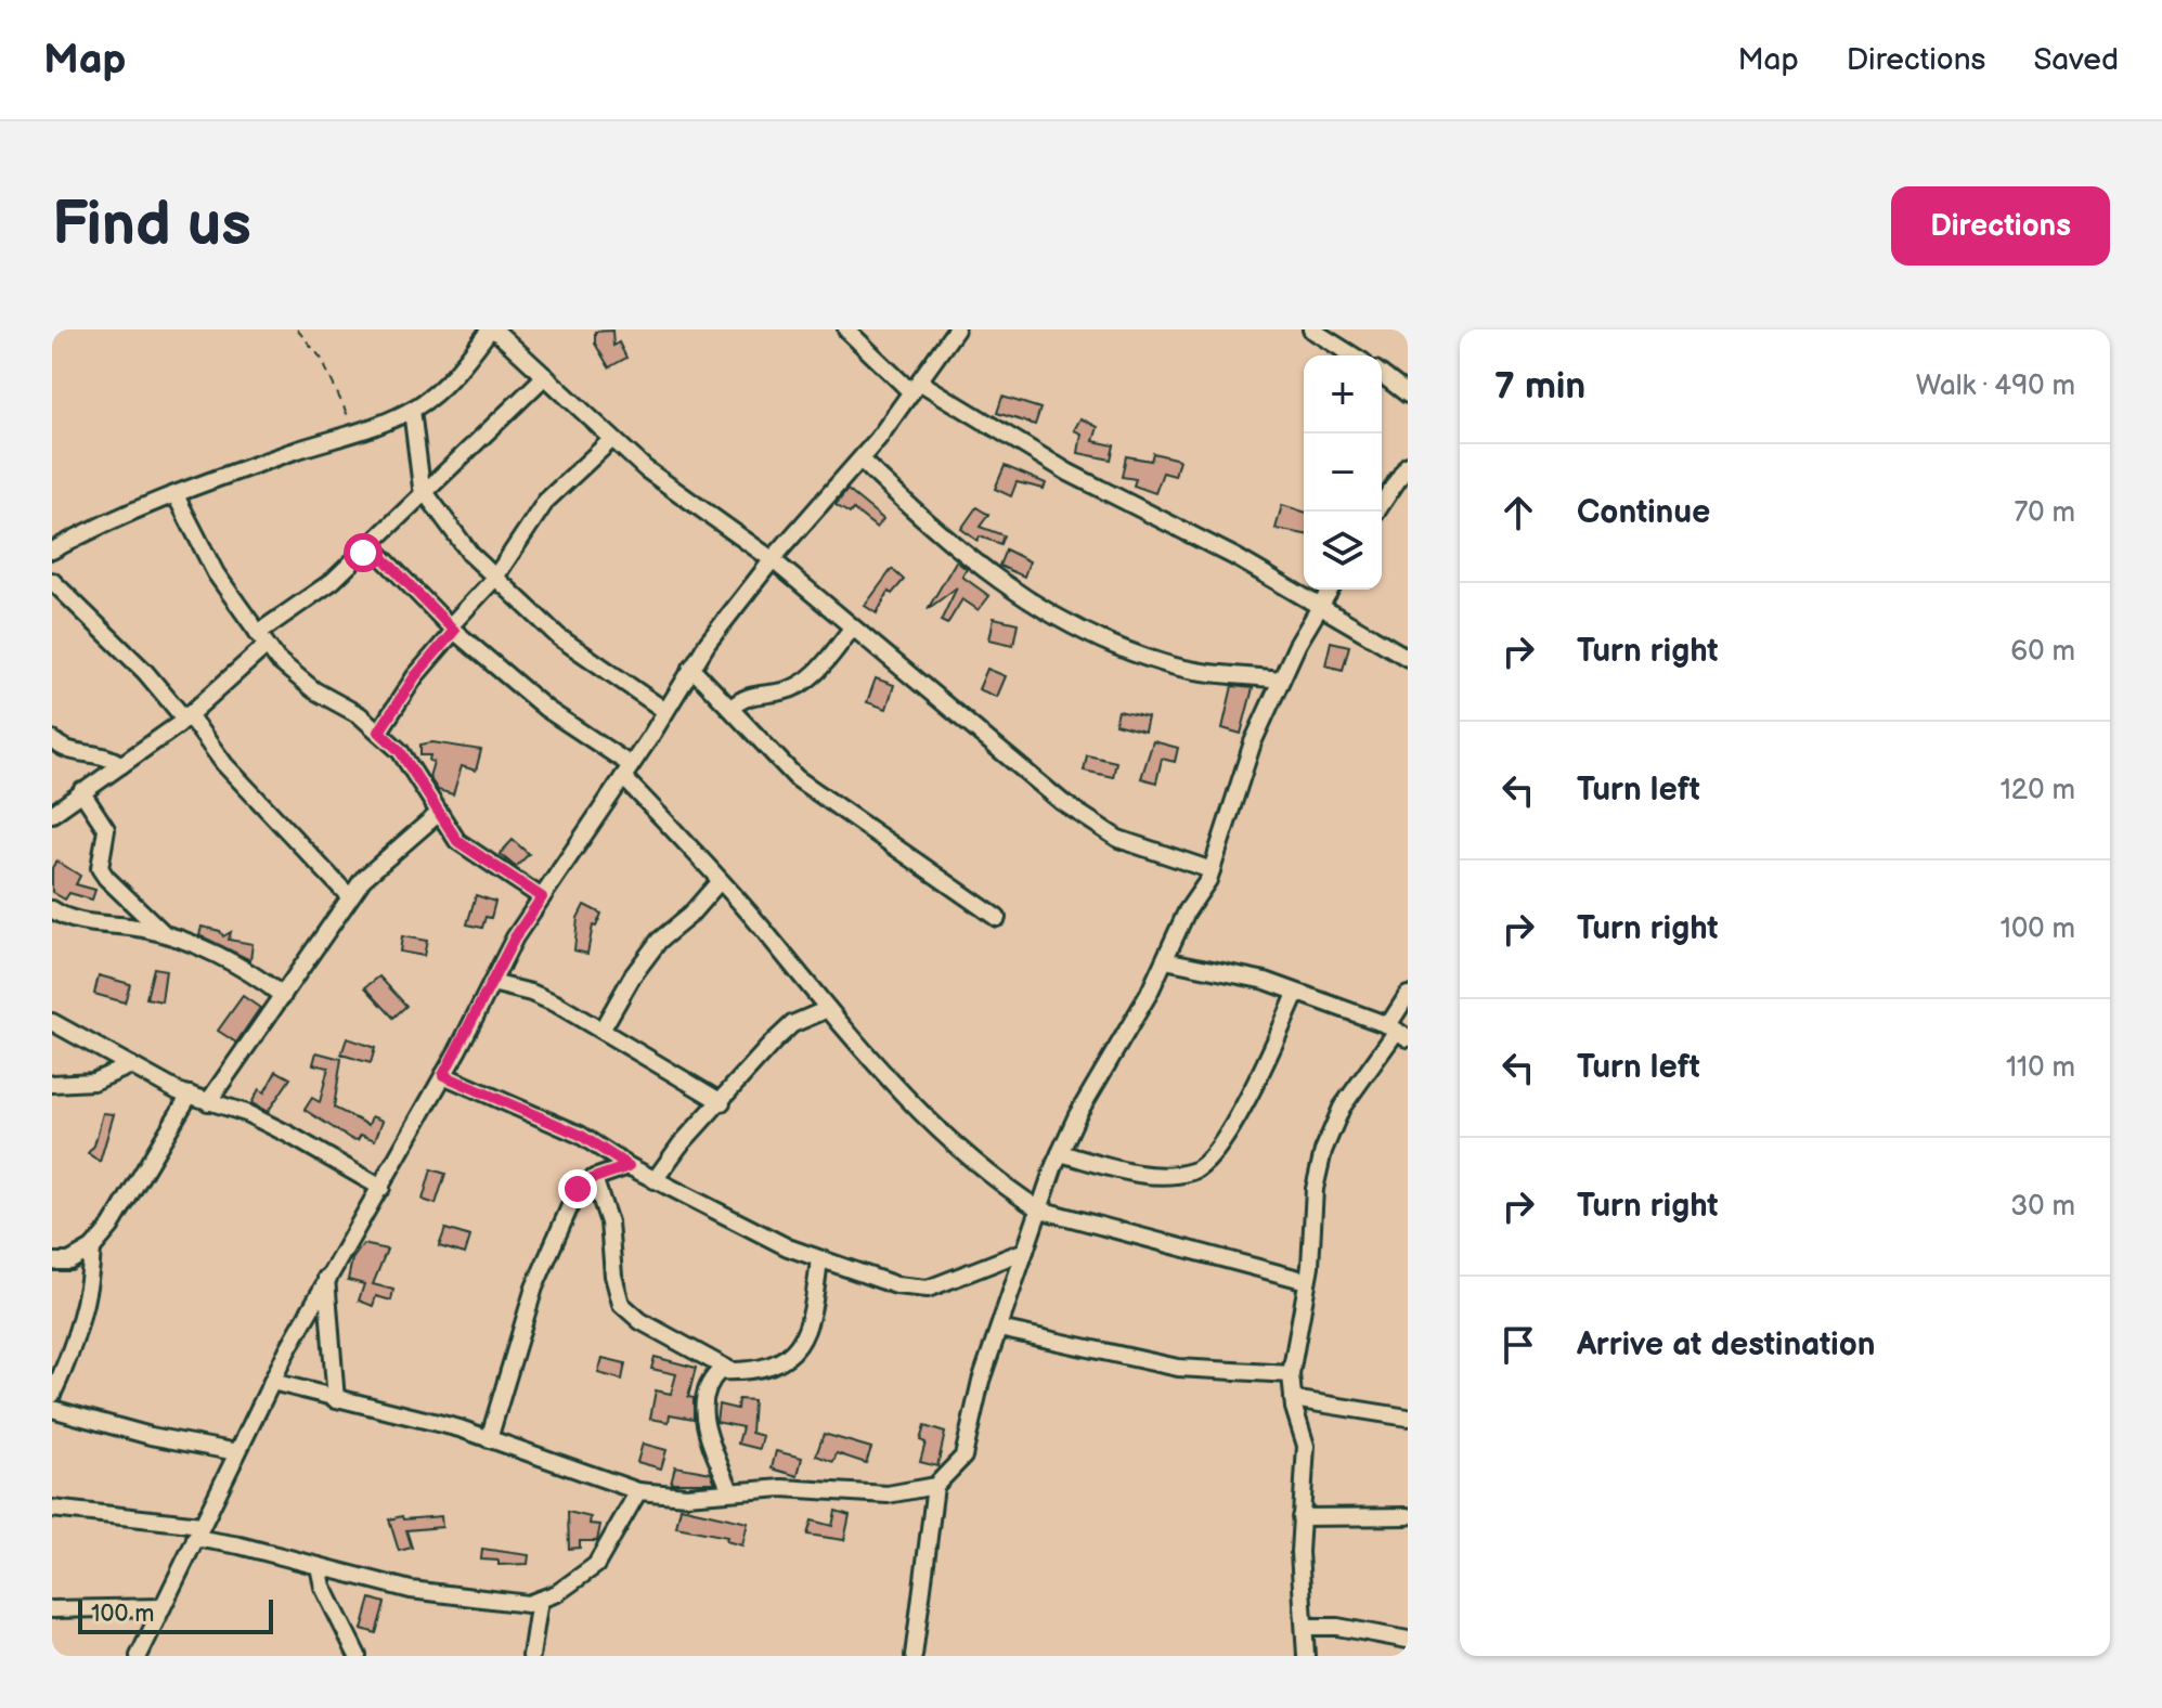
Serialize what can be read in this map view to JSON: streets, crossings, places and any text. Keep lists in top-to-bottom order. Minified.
{"scale_bar":"100 m","page":{"header":"Map","nav":["Map","Directions","Saved"],"buttons":"Directions","title":"Find us","heading":["7 min","Walk · 490 m"],"map_buttons":["+","−"],"list":[["Continue","70 m"],["Turn right","60 m"],["Turn left","120 m"],["Turn right","100 m"],["Turn left","110 m"],["Turn right","30 m"],"Arrive at destination"],"scale":"100 m"}}
